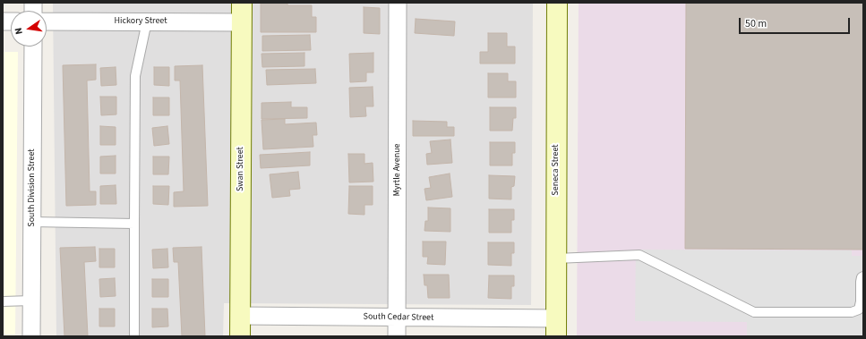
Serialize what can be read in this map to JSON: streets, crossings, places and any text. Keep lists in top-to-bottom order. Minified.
{"streets":{"main road":["Swan Street","Seneca Street"],"street":["Hickory Street","Myrtle Avenue","South Division Street","South Cedar Street"]},"crossings":[["Hickory Street","Swan Street"],["Swan Street","South Cedar Street"],["Myrtle Avenue","South Cedar Street"],["Seneca Street","South Cedar Street"]],"scale_bar":"50 m","north":"left"}
